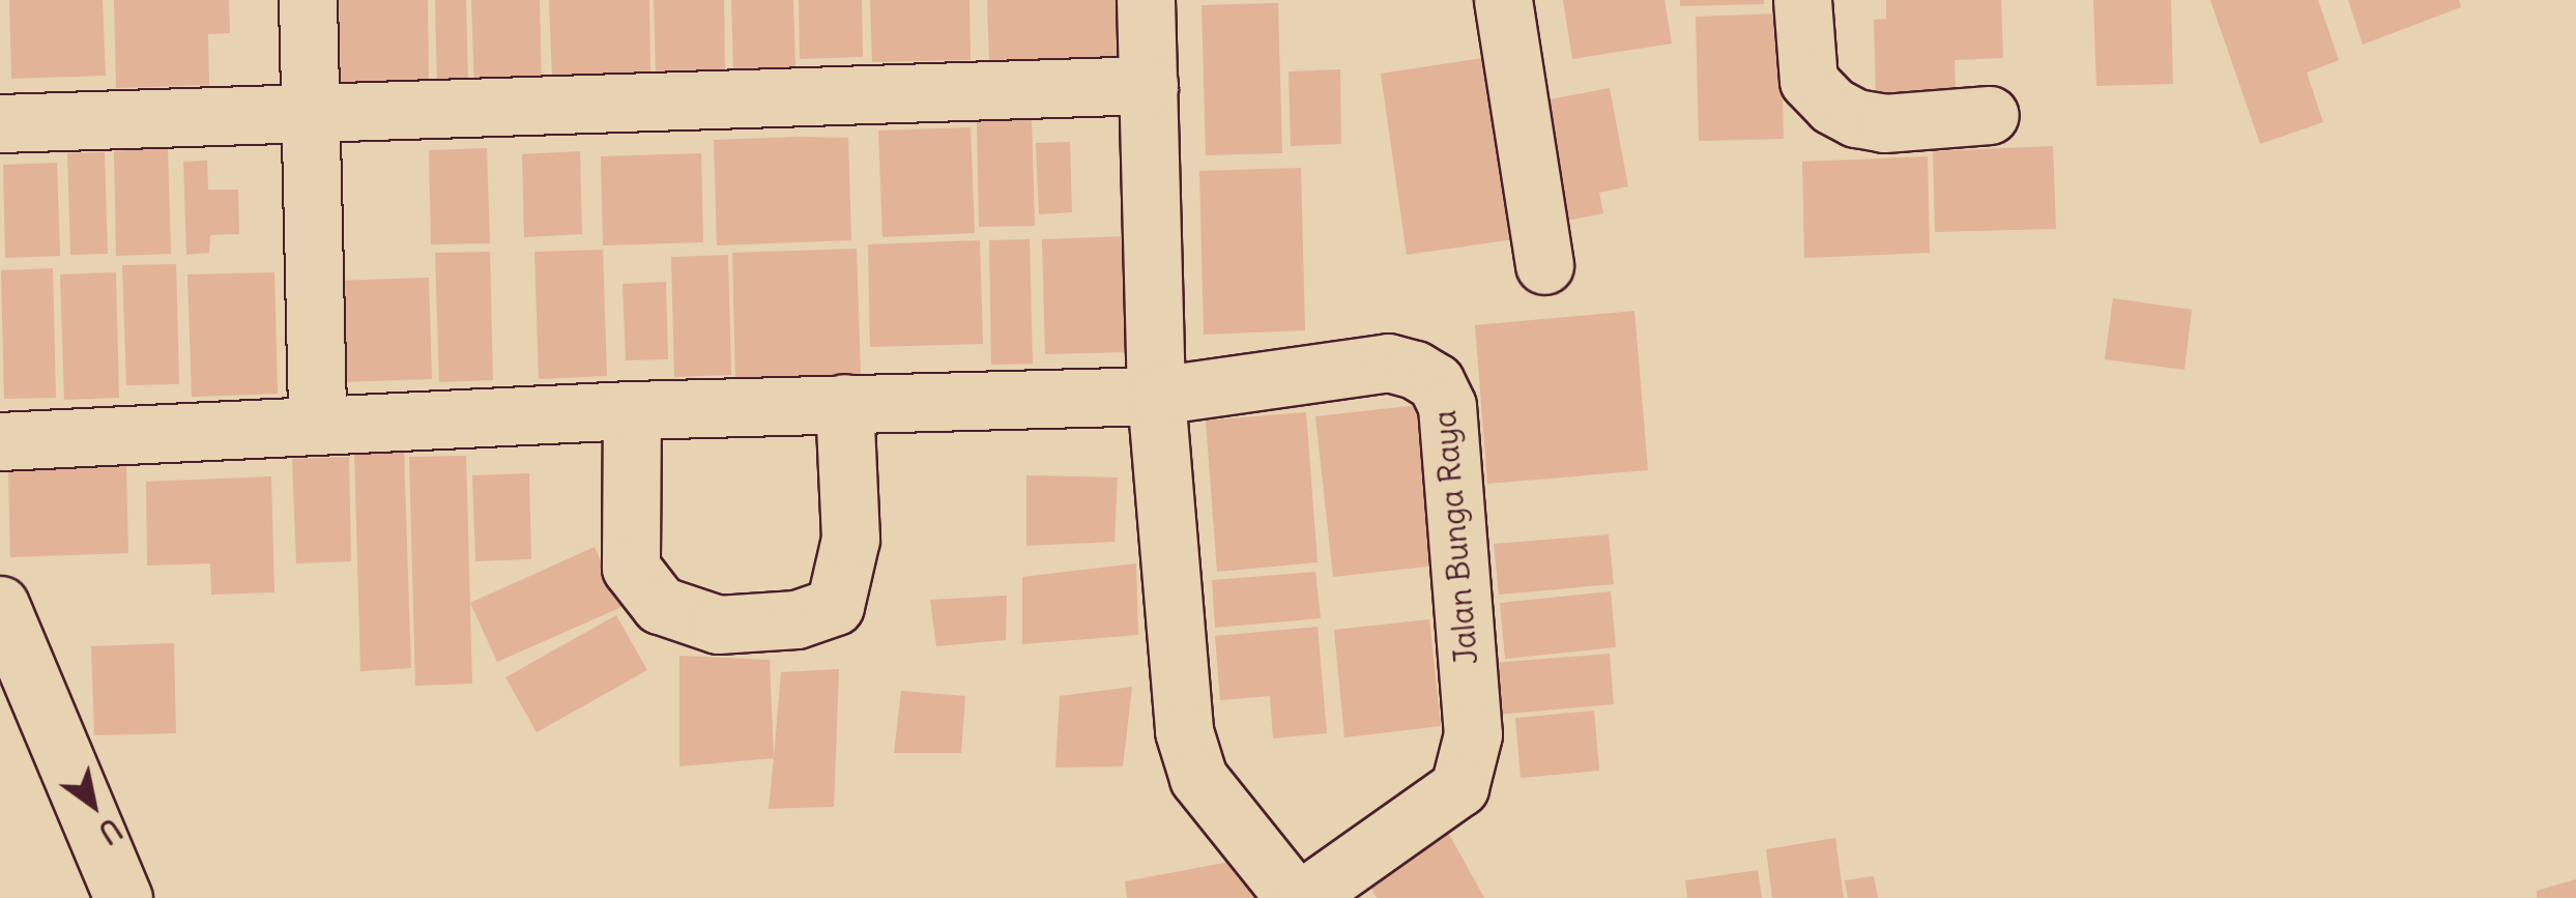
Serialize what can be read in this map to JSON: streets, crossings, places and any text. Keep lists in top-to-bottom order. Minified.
{"streets":{"street":["Jalan Bunga Raya"]},"north":"bottom right"}
